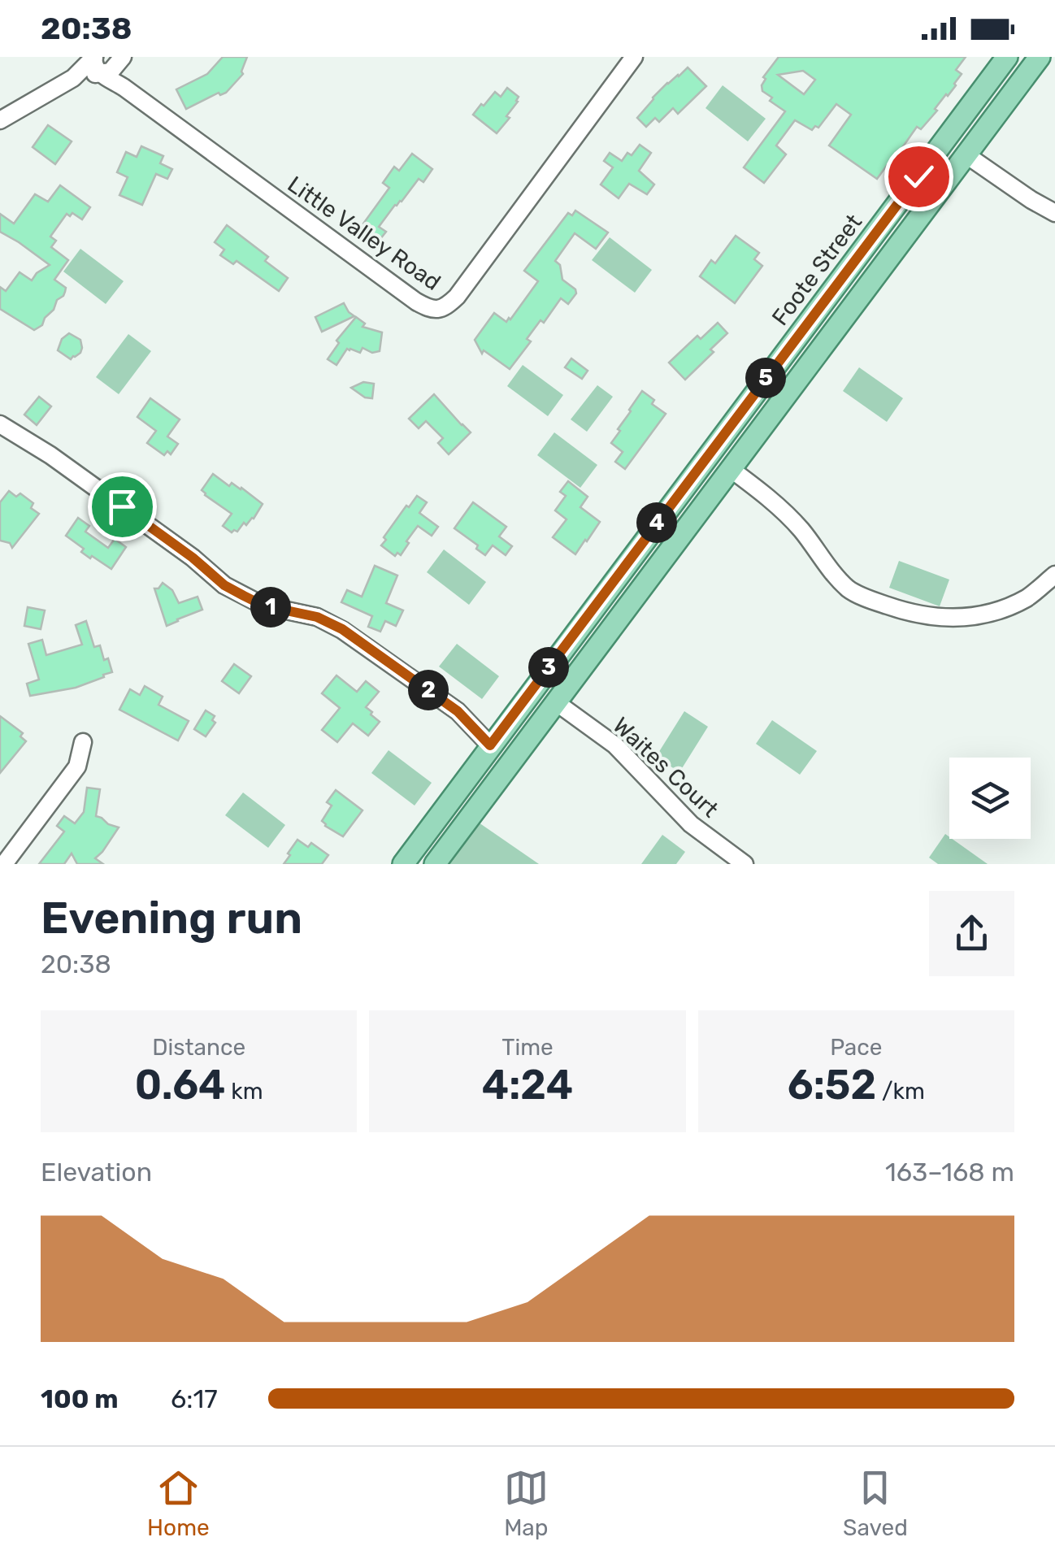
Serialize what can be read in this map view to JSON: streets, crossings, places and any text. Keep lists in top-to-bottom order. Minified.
{"streets":{"main road":["Foote Street"],"street":["Little Valley Road","Waites Court"]},"page":{"status":"20:38","pins":["5","4","1","3","2"],"heading":["Evening run","20:38"],"stats":[["Distance","0.64 km"],["Time","4:24"],["Pace","6:52 /km"]],"chart":["Elevation","163–168 m"],"list":[{"name":"100 m","note":"6:17"}],"tabs":["Home","Map","Saved"]}}
